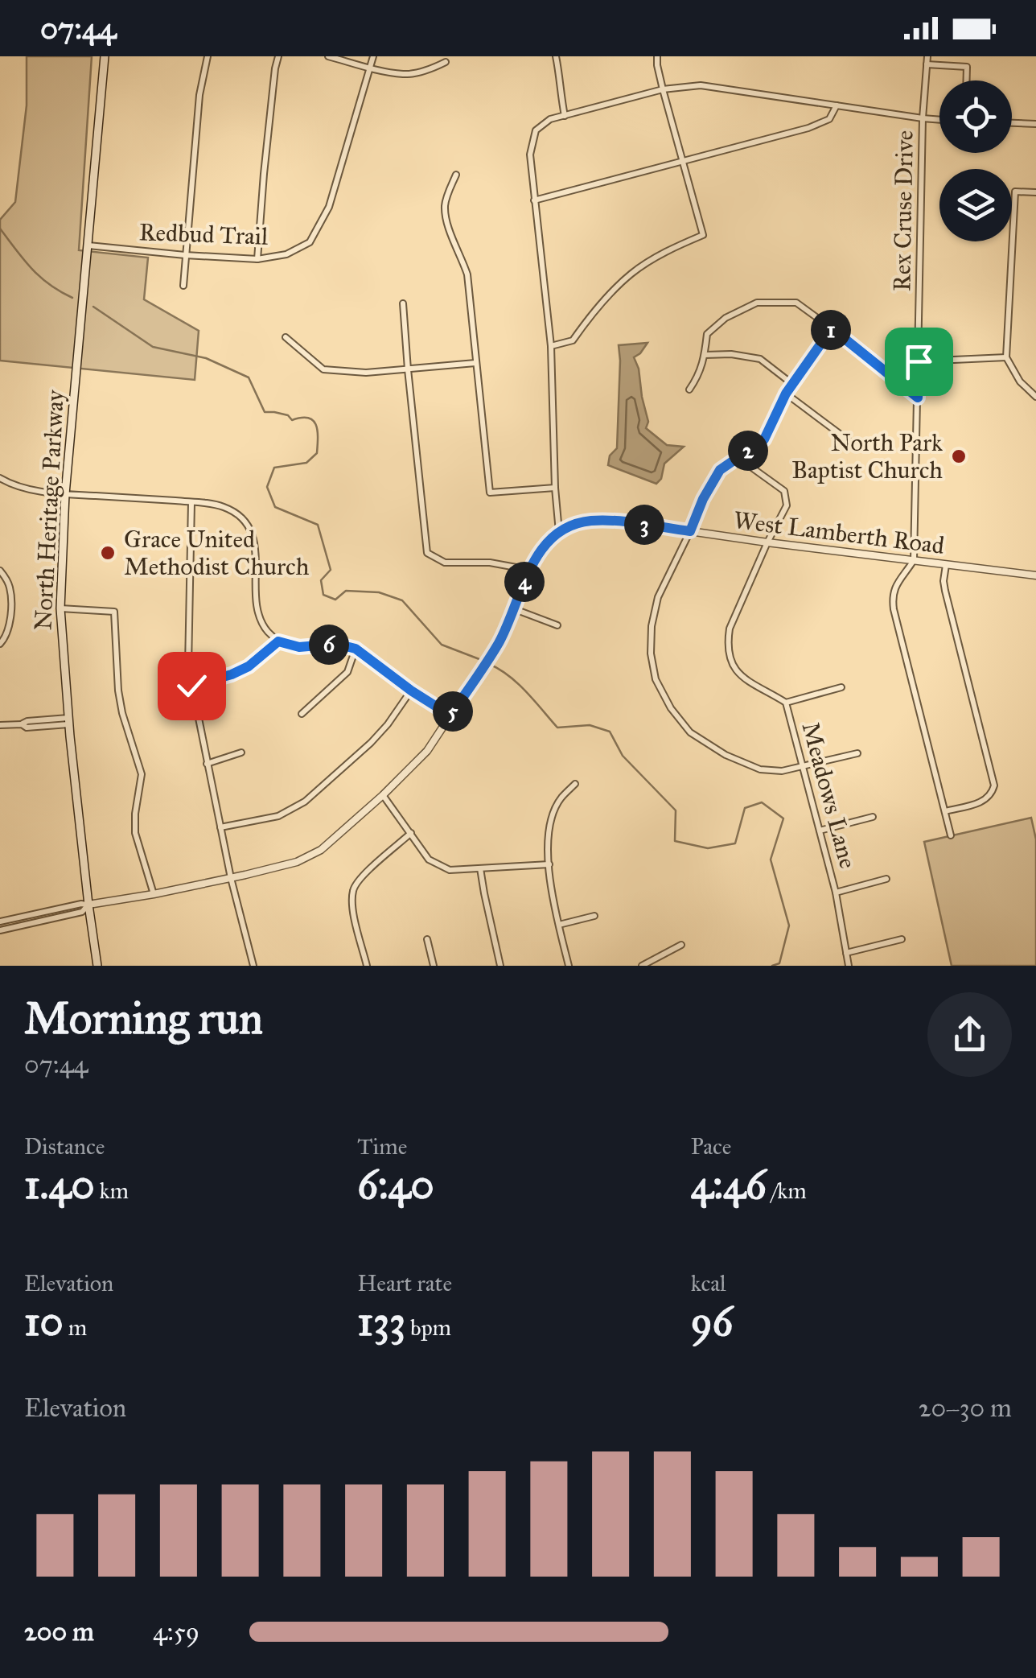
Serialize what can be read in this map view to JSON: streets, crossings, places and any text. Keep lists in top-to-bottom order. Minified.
{"streets":{"main road":["North Heritage Parkway"],"street":["Rex Cruse Drive","Redbud Trail","West Lamberth Road","Meadows Lane"]},"crossings":[["Rex Cruse Drive","West Lamberth Road"],["Redbud Trail","North Heritage Parkway"],["West Lamberth Road","Meadows Lane"]],"places":["North Park Baptist Church","Grace United Methodist Church"],"page":{"status":"07:44","pins":["1","2","3","4","6","5"],"heading":["Morning run","07:44"],"stats":[["Distance","1.40 km"],["Time","6:40"],["Pace","4:46 /km"],["Elevation","10 m"],["Heart rate","133 bpm"],["kcal","96"]],"chart":["Elevation","20–30 m"],"list":[{"name":"200 m","note":"4:59"}]}}
